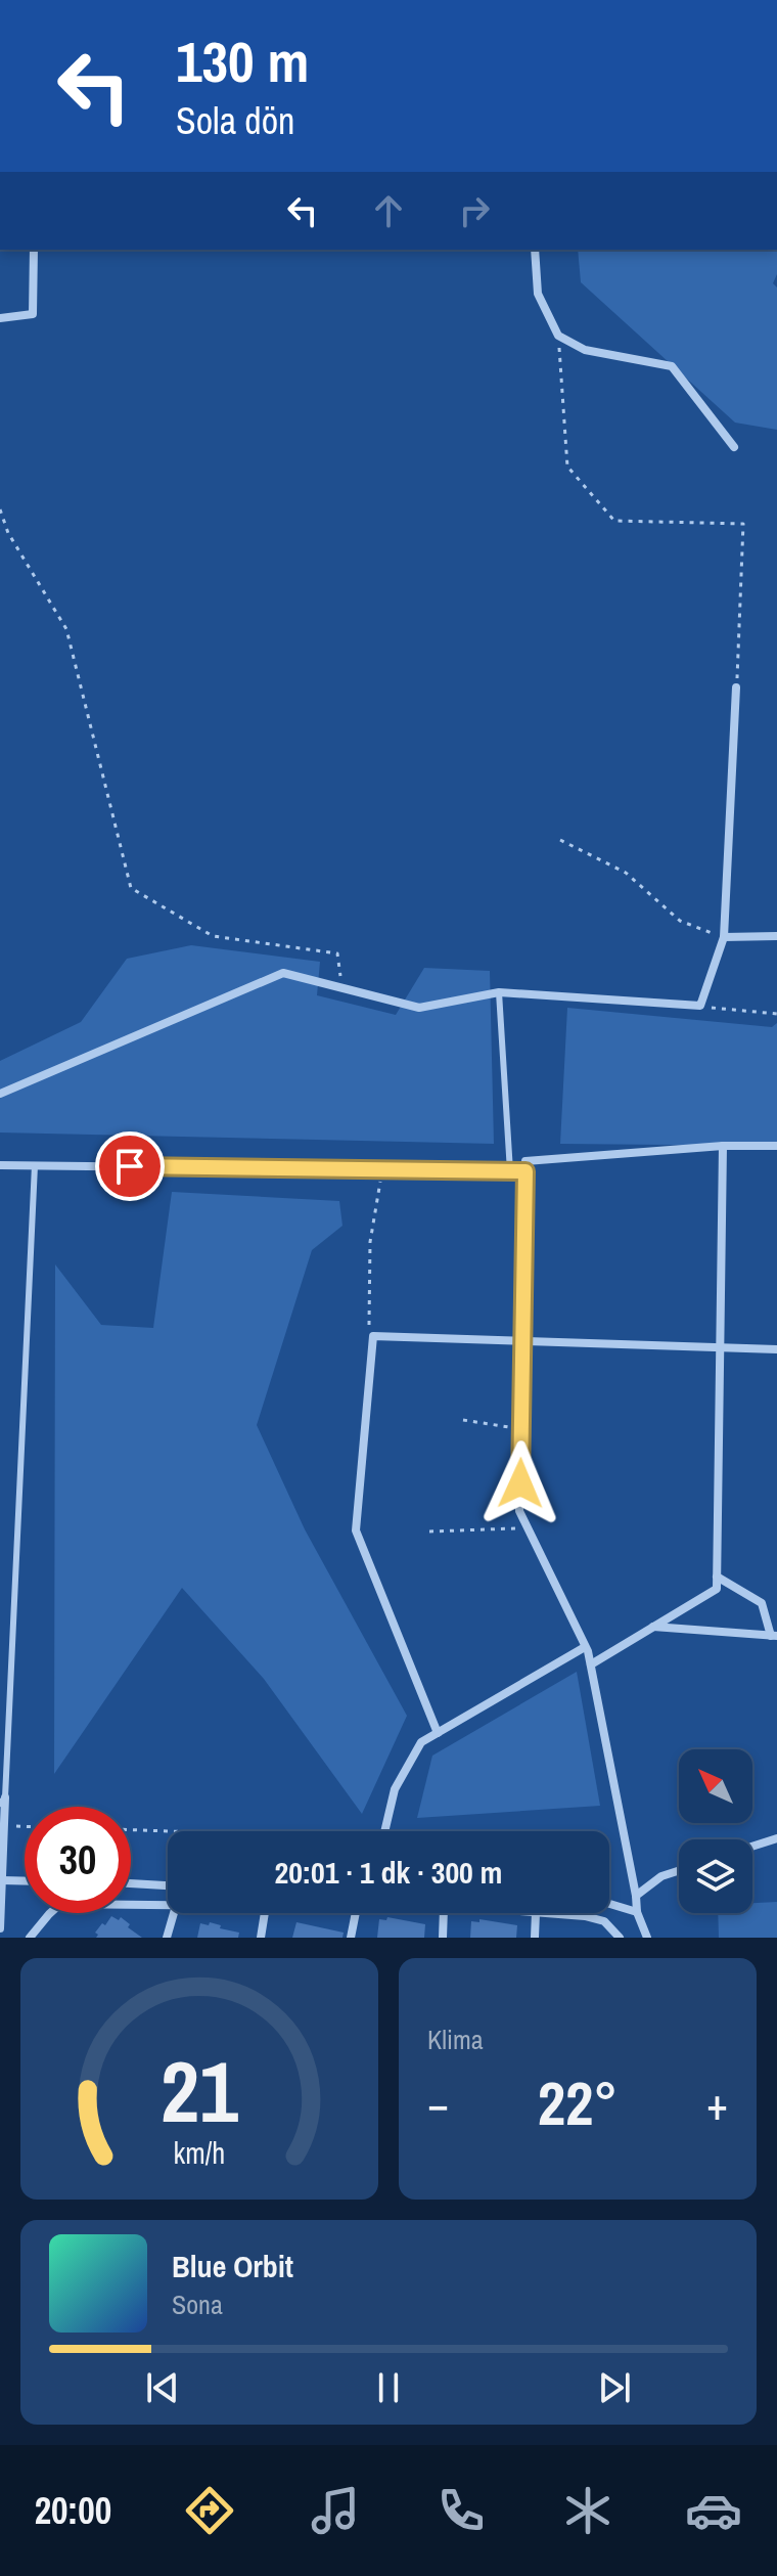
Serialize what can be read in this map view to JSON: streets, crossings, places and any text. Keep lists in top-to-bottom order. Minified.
{"north":"top left","page":{"turn":["130 m","Sola dön"],"limit":"30","trip":"20:01 · 1 dk · 300 m","tile":"Klima","heat":["−","22°","+"],"song":["Blue Orbit","Sona"],"tabs":"20:00","gauge":["21","km/h"]}}
